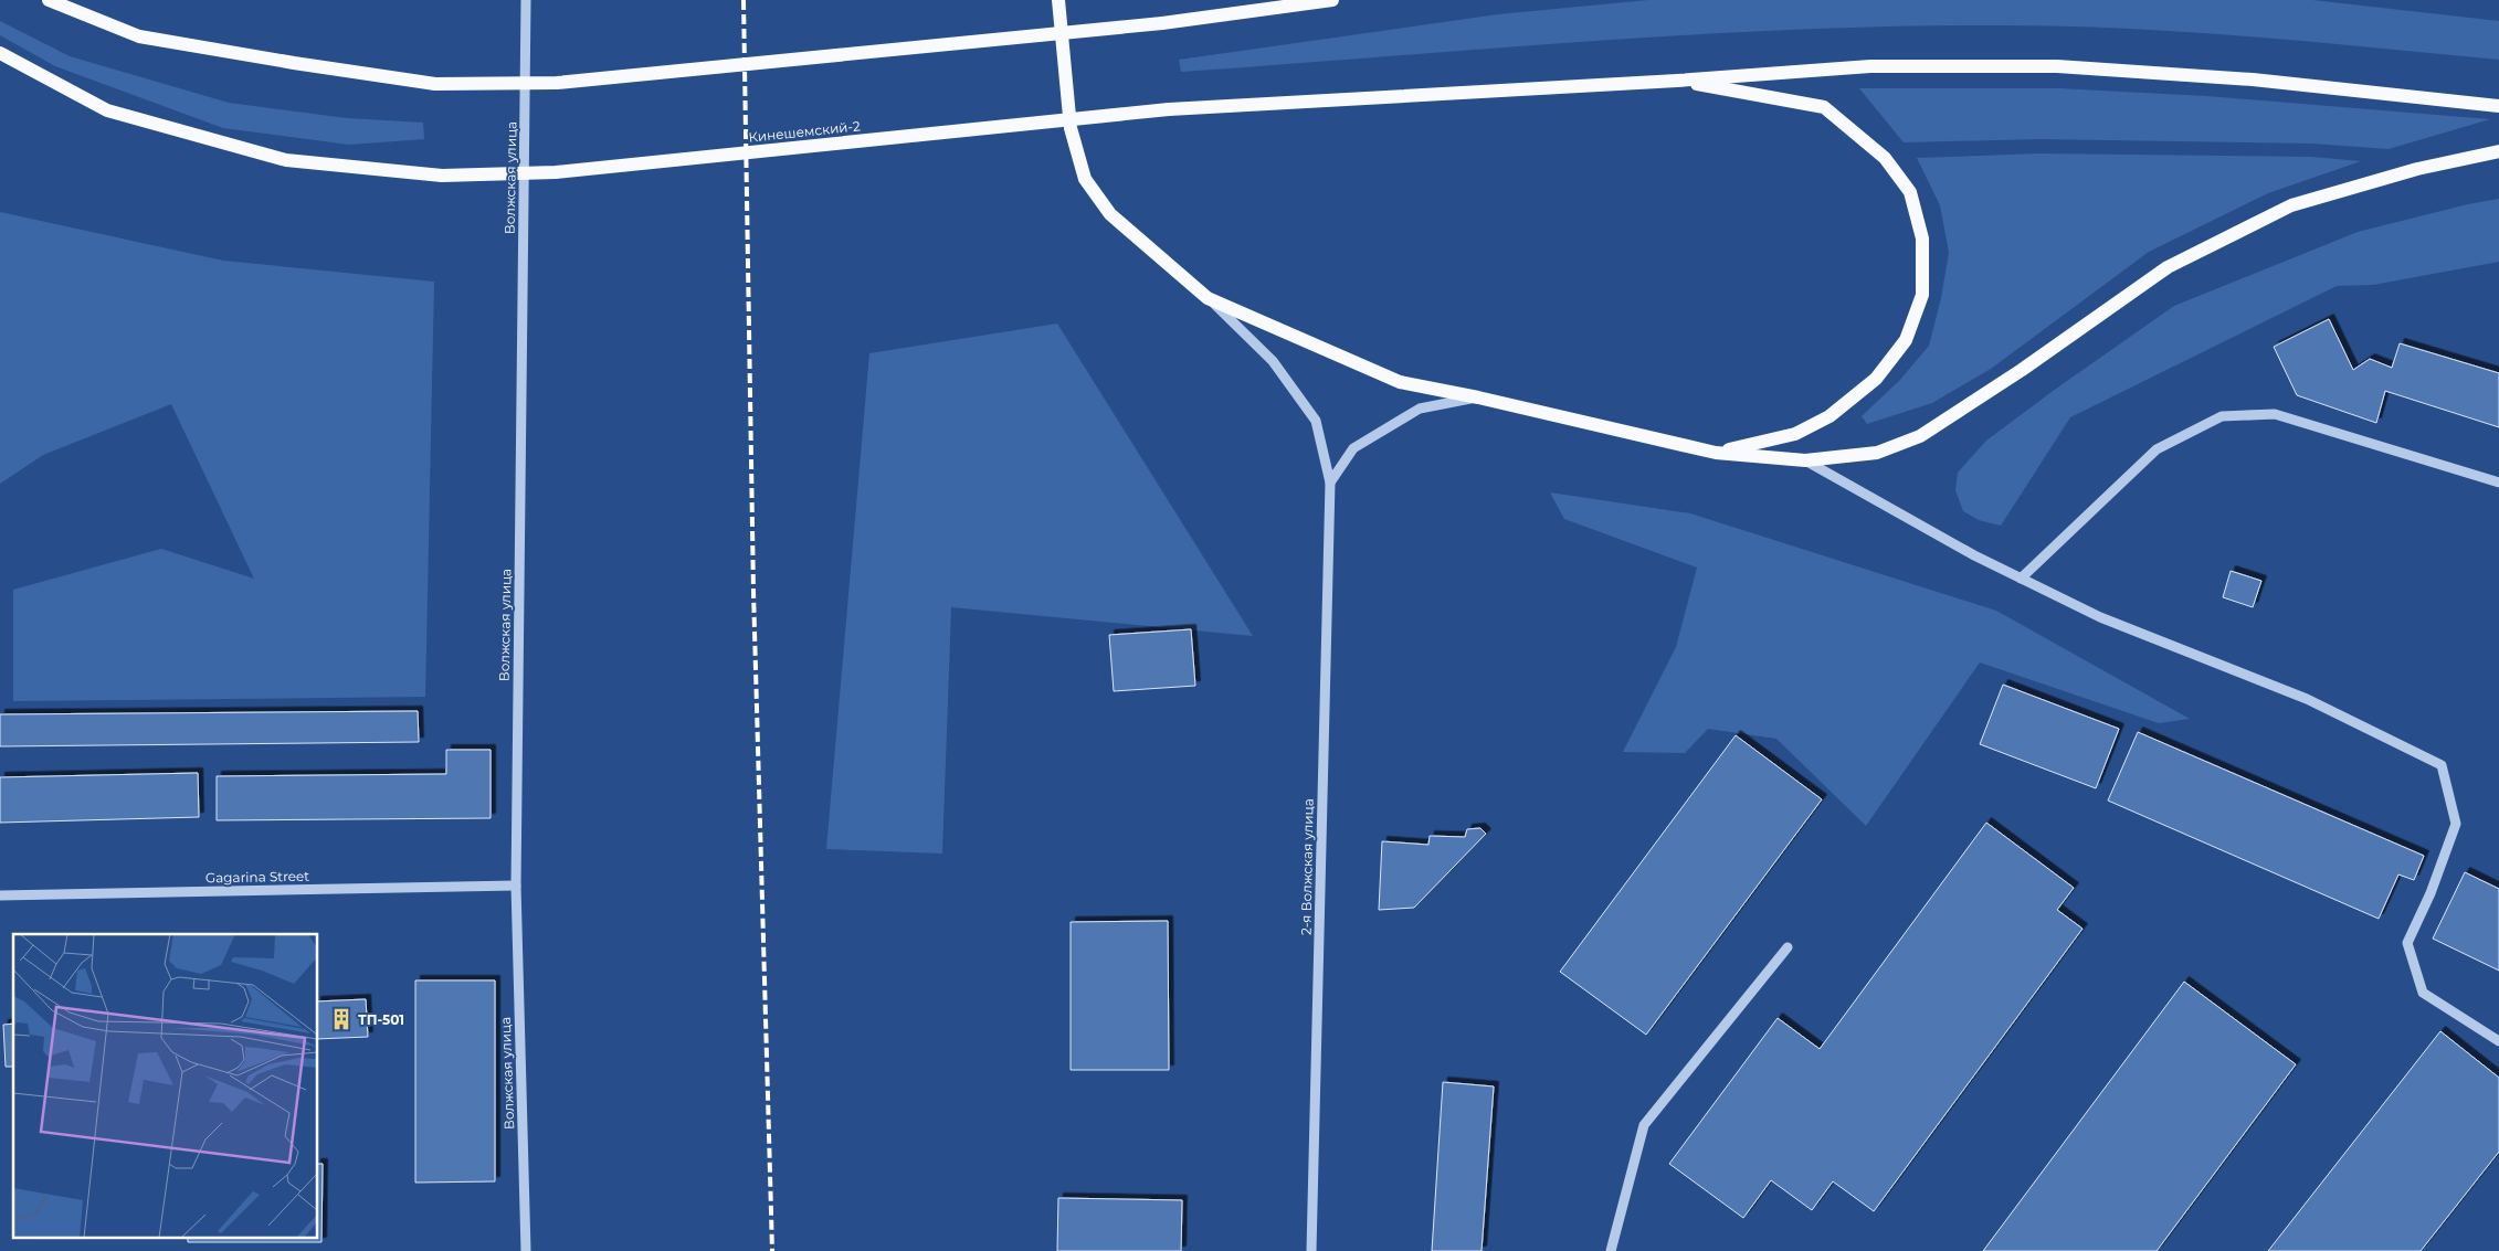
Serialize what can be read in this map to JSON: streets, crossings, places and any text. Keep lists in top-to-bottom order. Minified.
{"streets":{"main road":["Кинешемский-2"],"street":["Волжская улица","2-я Волжская улица","Gagarina Street"]},"crossings":[["Волжская улица","Gagarina Street"]],"places":{"building":["ТП-501"]}}
